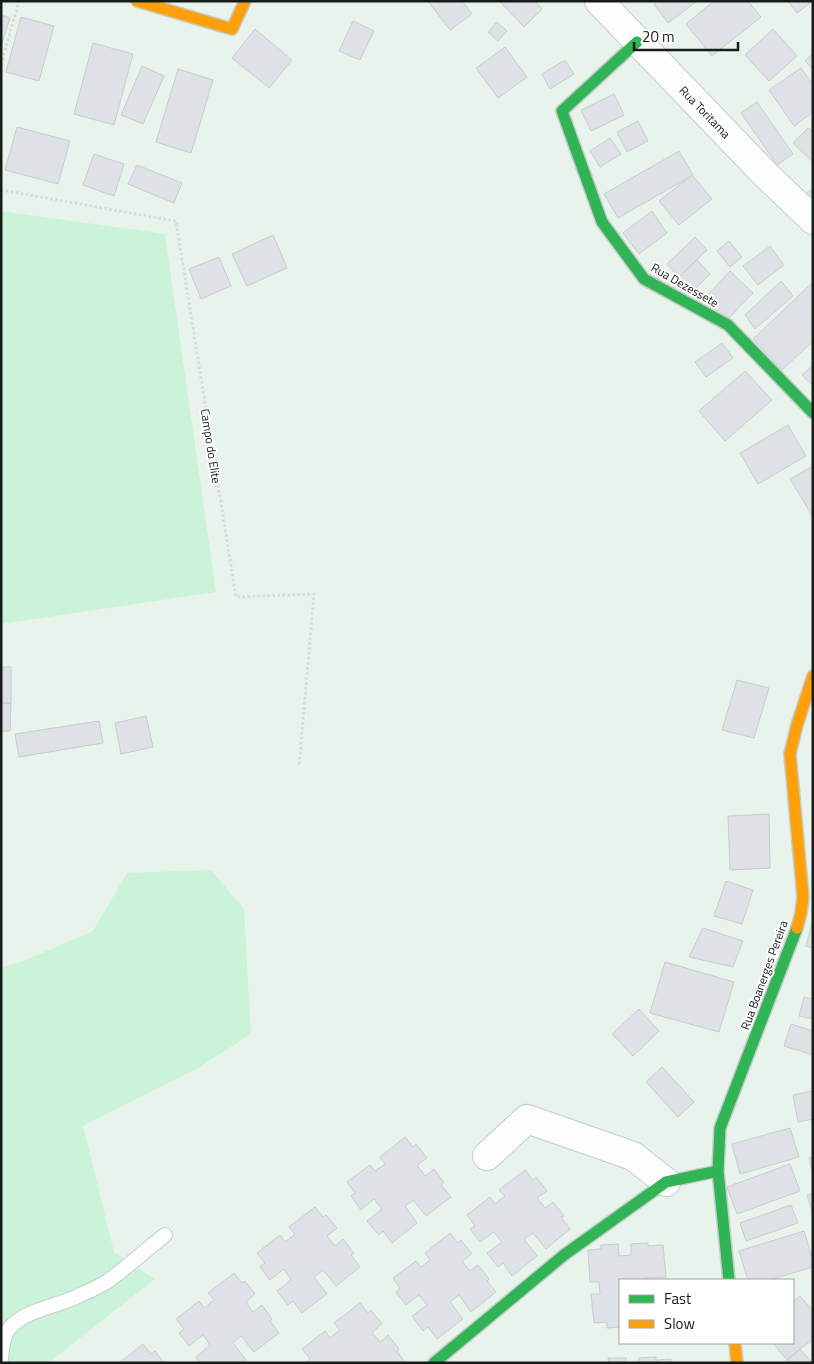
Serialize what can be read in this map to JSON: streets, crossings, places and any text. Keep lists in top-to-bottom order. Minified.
{"streets":{"street":["Rua Toritama","Rua Dezessete","Rua Boanerges Pereira"],"path":["Campo do Elite"]},"crossings":[["Rua Toritama","Rua Dezessete"]],"legend":["Fast","Slow"],"scale_bar":"20 m"}
